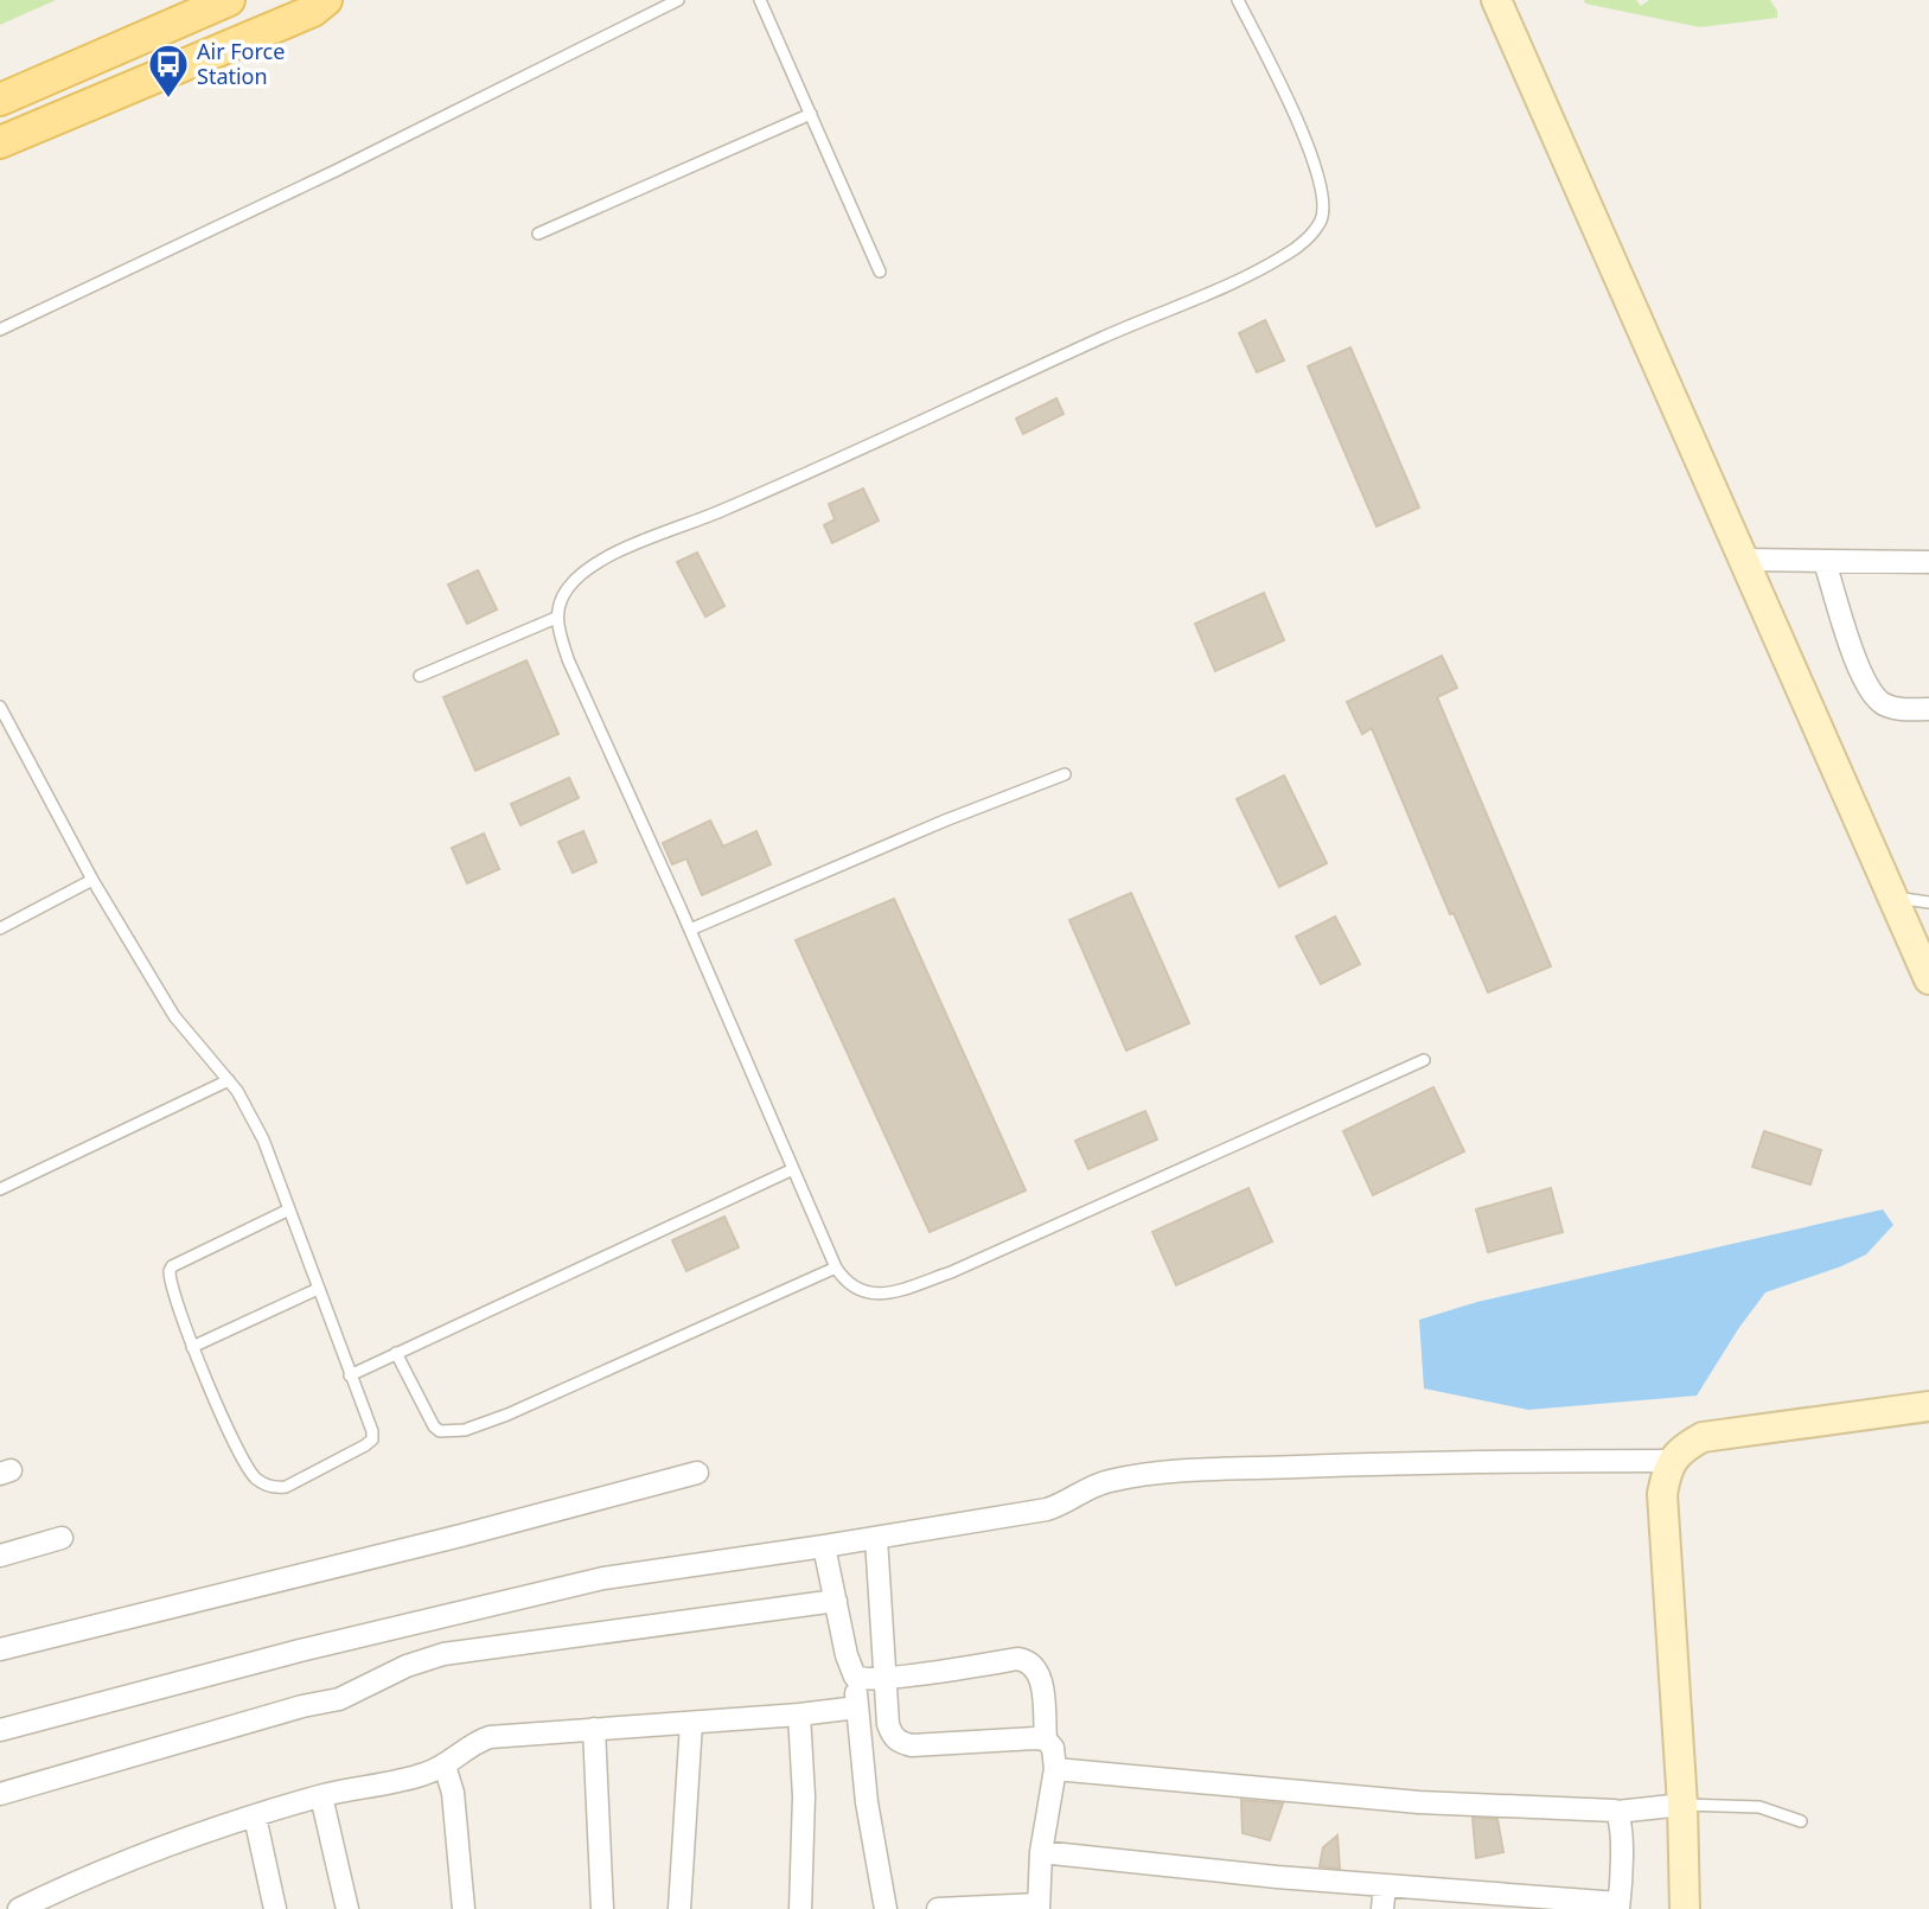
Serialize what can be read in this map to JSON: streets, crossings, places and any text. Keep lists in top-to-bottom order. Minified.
{"places":{"bus stop":["Air Force Station"]}}
